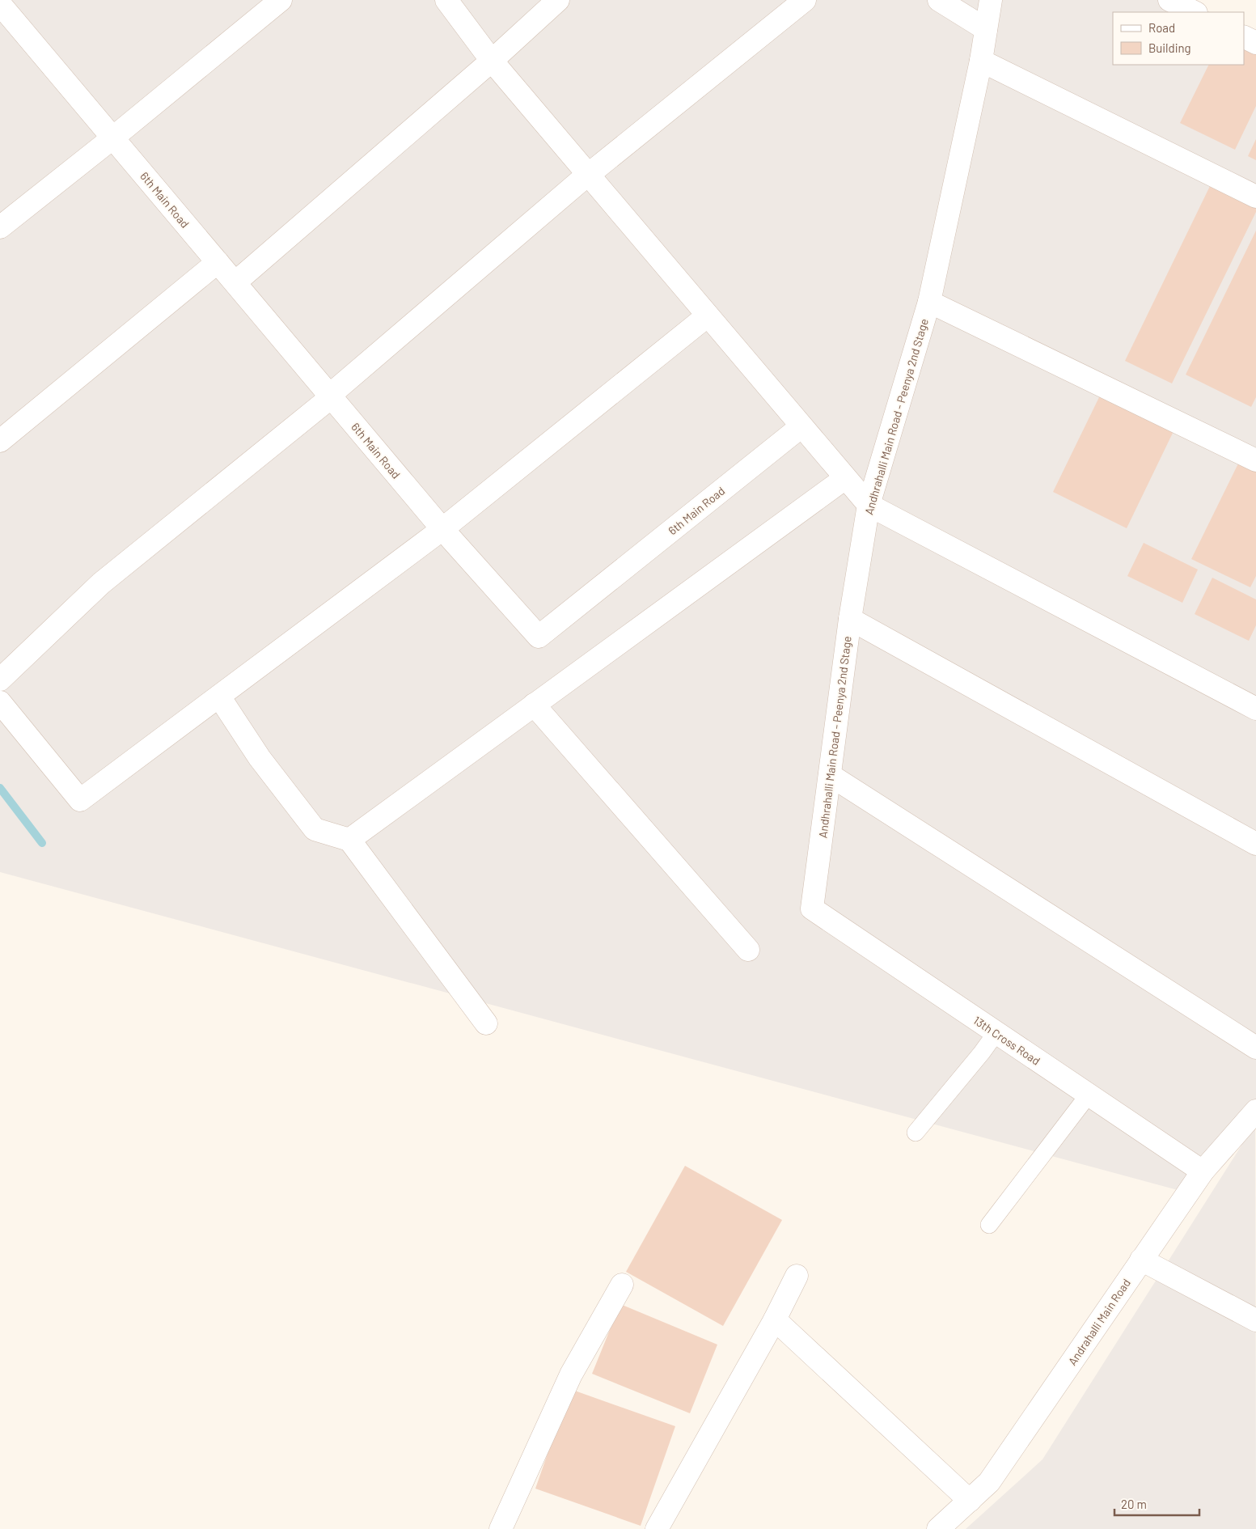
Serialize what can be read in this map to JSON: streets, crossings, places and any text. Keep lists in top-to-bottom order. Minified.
{"streets":{"street":["6th Main Road","Andhrahalli Main Road - Peenya 2nd Stage","13th Cross Road","Andrahalli Main Road"]},"crossings":[["Andhrahalli Main Road - Peenya 2nd Stage","13th Cross Road"],["13th Cross Road","Andrahalli Main Road"]],"legend":["Road","Building"],"scale_bar":"20 m"}
